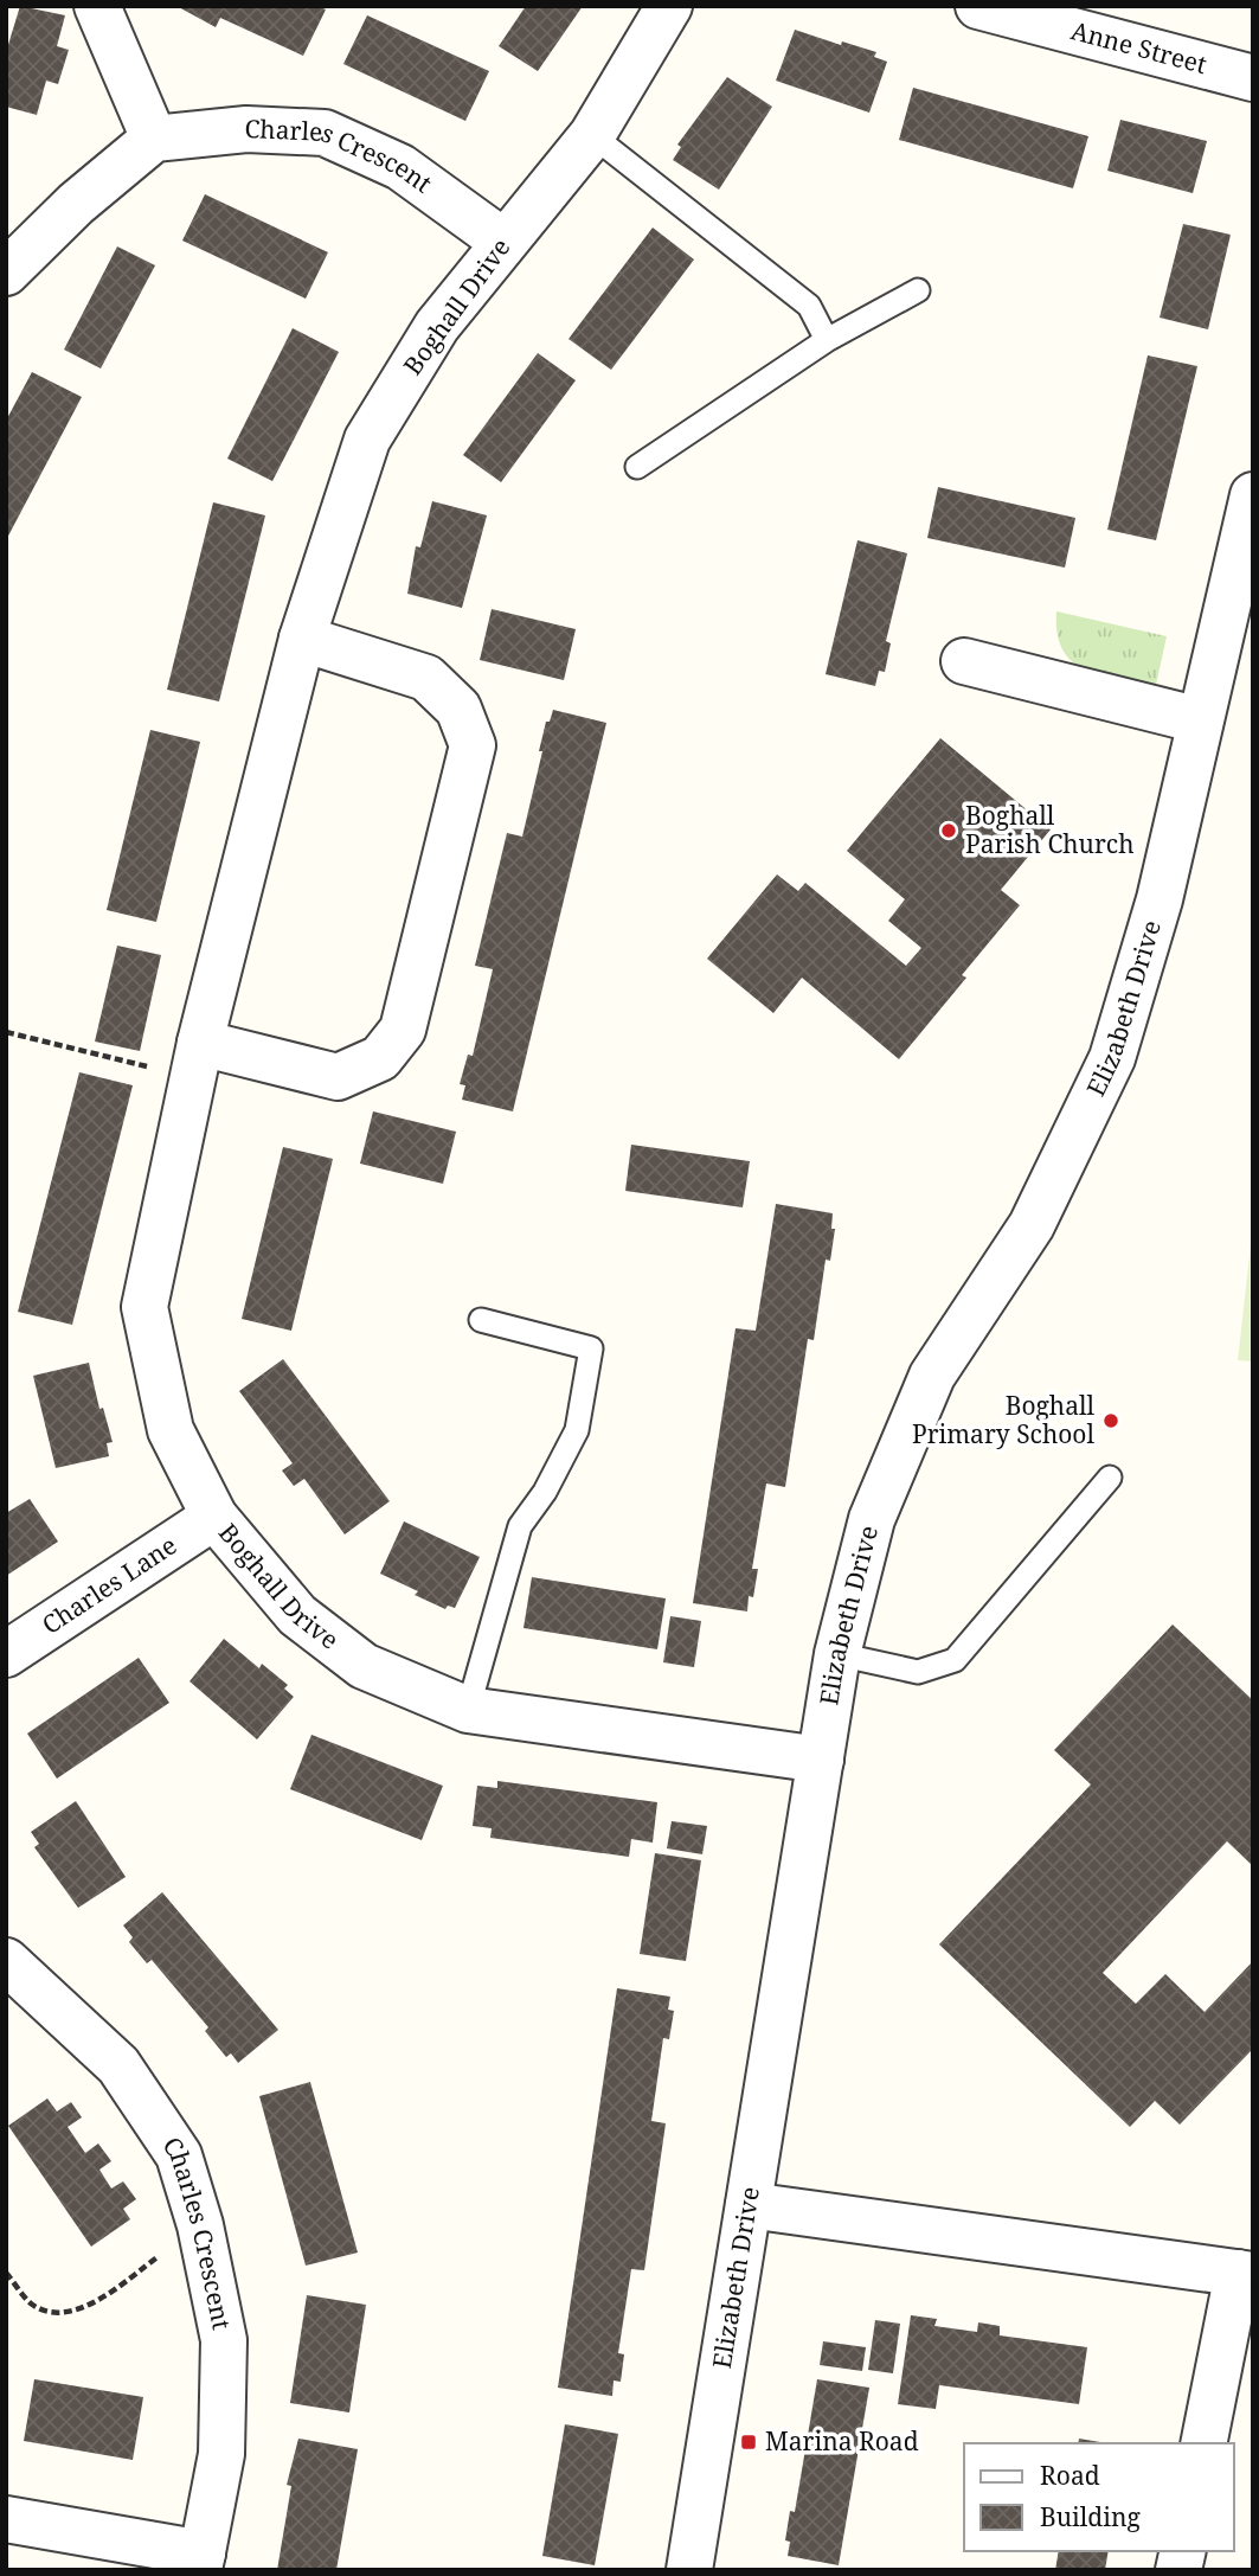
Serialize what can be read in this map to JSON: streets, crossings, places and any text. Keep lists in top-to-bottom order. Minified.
{"streets":{"street":["Anne Street","Charles Crescent","Boghall Drive","Elizabeth Drive","Charles Lane"]},"crossings":[["Charles Crescent","Boghall Drive"],["Boghall Drive","Elizabeth Drive"],["Boghall Drive","Charles Lane"]],"places":{"other":["Boghall Parish Church","Boghall Primary School"],"transit":["Marina Road"]},"legend":["Road","Building"]}
